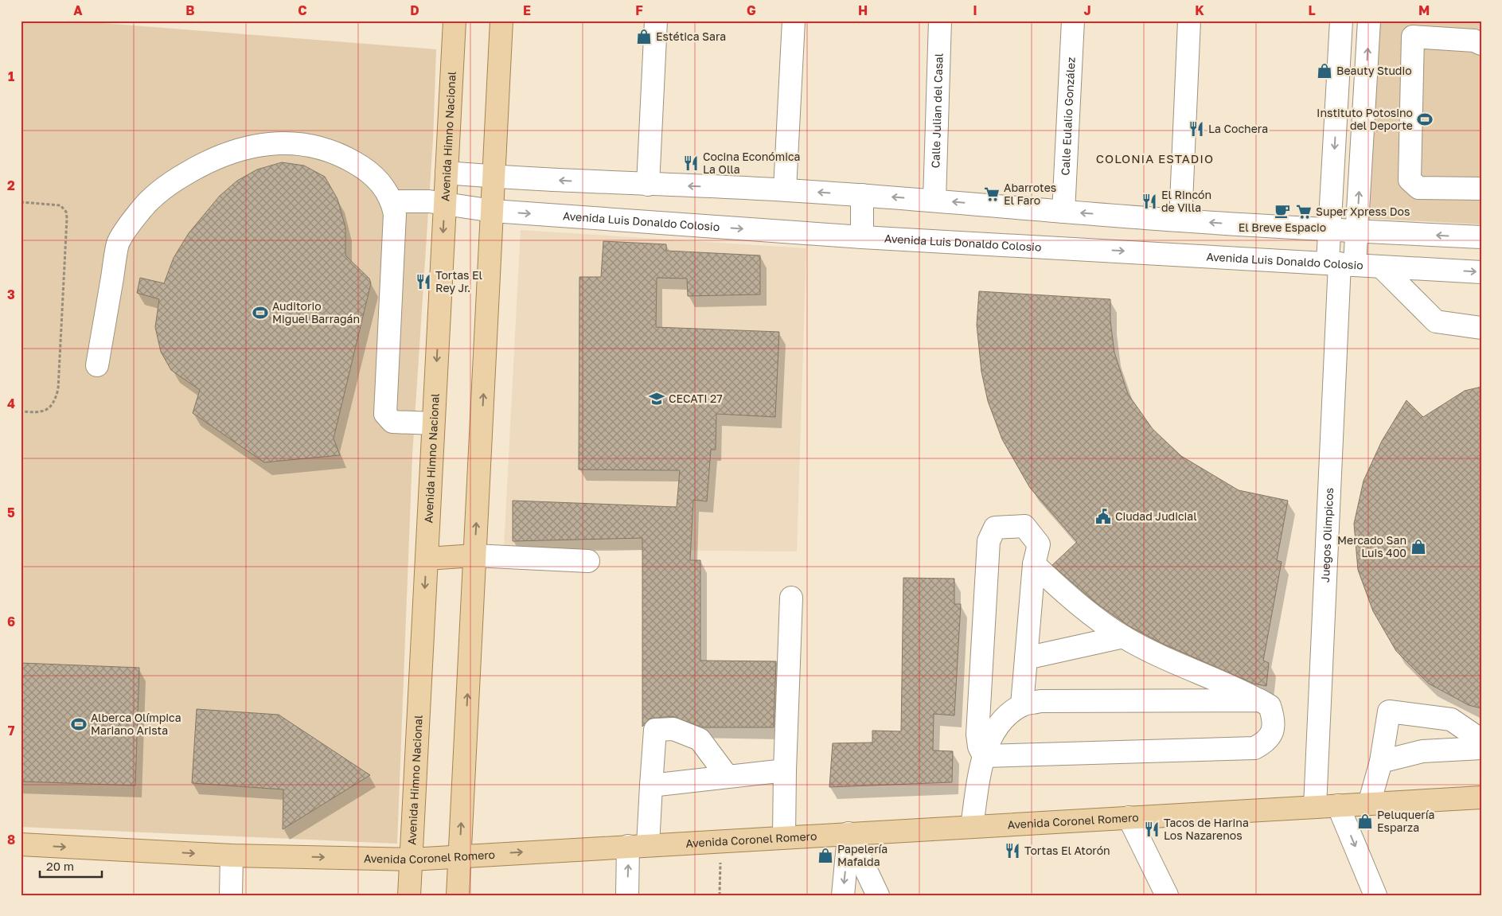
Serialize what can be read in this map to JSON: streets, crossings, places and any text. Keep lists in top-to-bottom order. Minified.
{"streets":{"main road":["Avenida Himno Nacional","Avenida Coronel Romero"],"street":["Calle Julian del Casal","Calle Eulalio González","Avenida Luis Donaldo Colosio","Juegos Olimpicos"]},"crossings":[["Avenida Himno Nacional","Avenida Luis Donaldo Colosio"],["Avenida Himno Nacional","Avenida Coronel Romero"],["Avenida Luis Donaldo Colosio","Juegos Olimpicos"],["Juegos Olimpicos","Avenida Coronel Romero"]],"one_way":["Avenida Coronel Romero"],"districts":["COLONIA ESTADIO"],"places":{"shop":["Estética Sara","Beauty Studio","Mercado San Luis 400","Peluquería Esparza","Papelería Mafalda"],"sports":["Instituto Potosino del Deporte","Auditorio Miguel Barragán","Alberca Olímpica Mariano Arista"],"restaurant":["La Cochera","Cocina Económica La Olla","El Rincón de Villa","Tortas El Rey Jr.","Tacos de Harina Los Nazarenos","Tortas El Atorón"],"supermarket":["Abarrotes El Faro","Super Xpress Dos"],"cafe":["El Breve Espacio"],"school or university":["CECATI 27"],"public building":["Ciudad Judicial"]},"scale_bar":"20 m","grid":{"columns":["A","B","C","D","E","F","G","H","I","J","K","L","M"],"rows":["1","2","3","4","5","6","7","8"]}}
